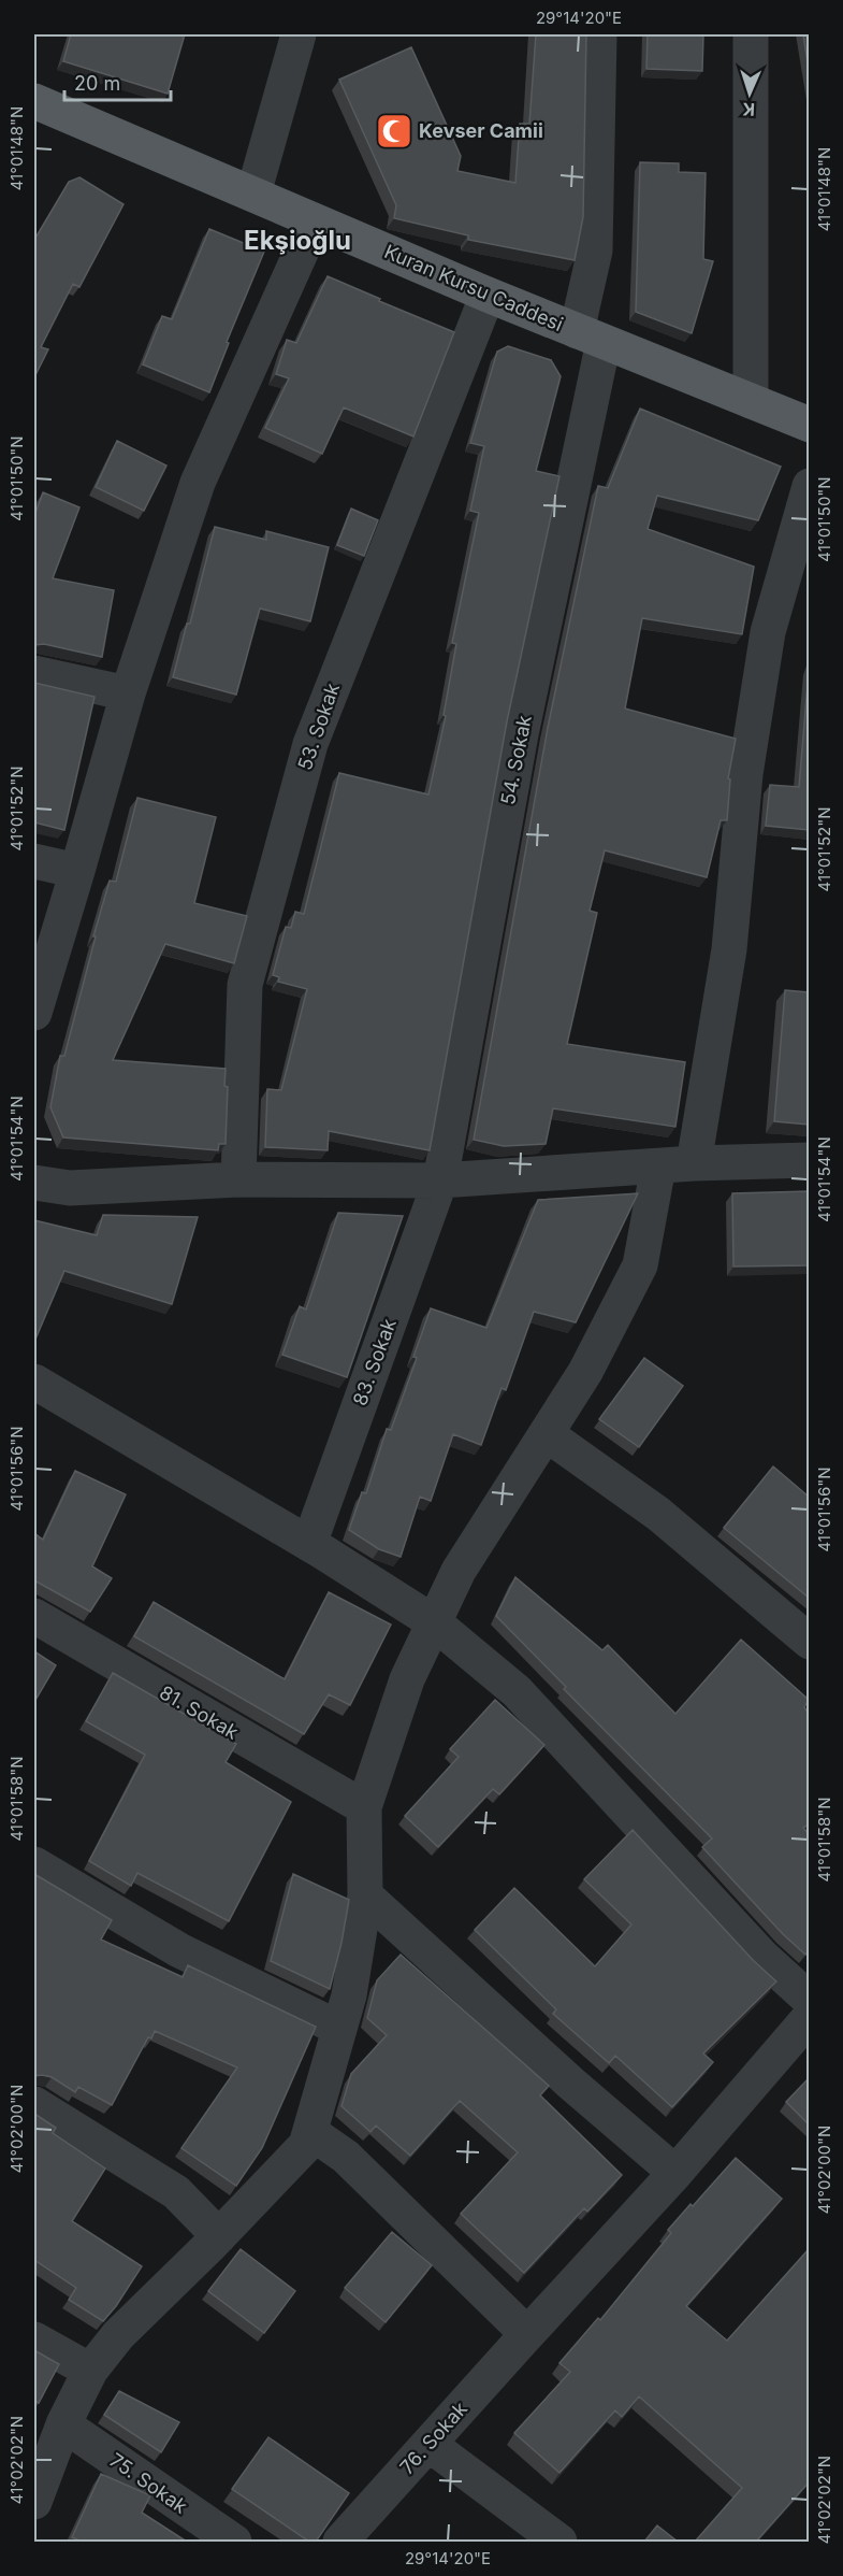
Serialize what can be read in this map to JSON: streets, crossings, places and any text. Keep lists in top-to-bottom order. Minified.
{"streets":{"main road":["Kuran Kursu Caddesi"],"street":["53. Sokak","54. Sokak","83. Sokak","81. Sokak","76. Sokak","75. Sokak"]},"crossings":[["Kuran Kursu Caddesi","53. Sokak"],["Kuran Kursu Caddesi","54. Sokak"],["54. Sokak","83. Sokak"]],"districts":["Ekşioğlu"],"places":{"mosque":["Kevser Camii"]},"scale_bar":"20 m","north":"bottom","coordinates":["29°14'20\"E","41°01'48\"N","41°01'50\"N","41°01'52\"N","41°01'54\"N","41°01'56\"N","41°01'58\"N","41°02'00\"N","41°02'02\"N"]}
